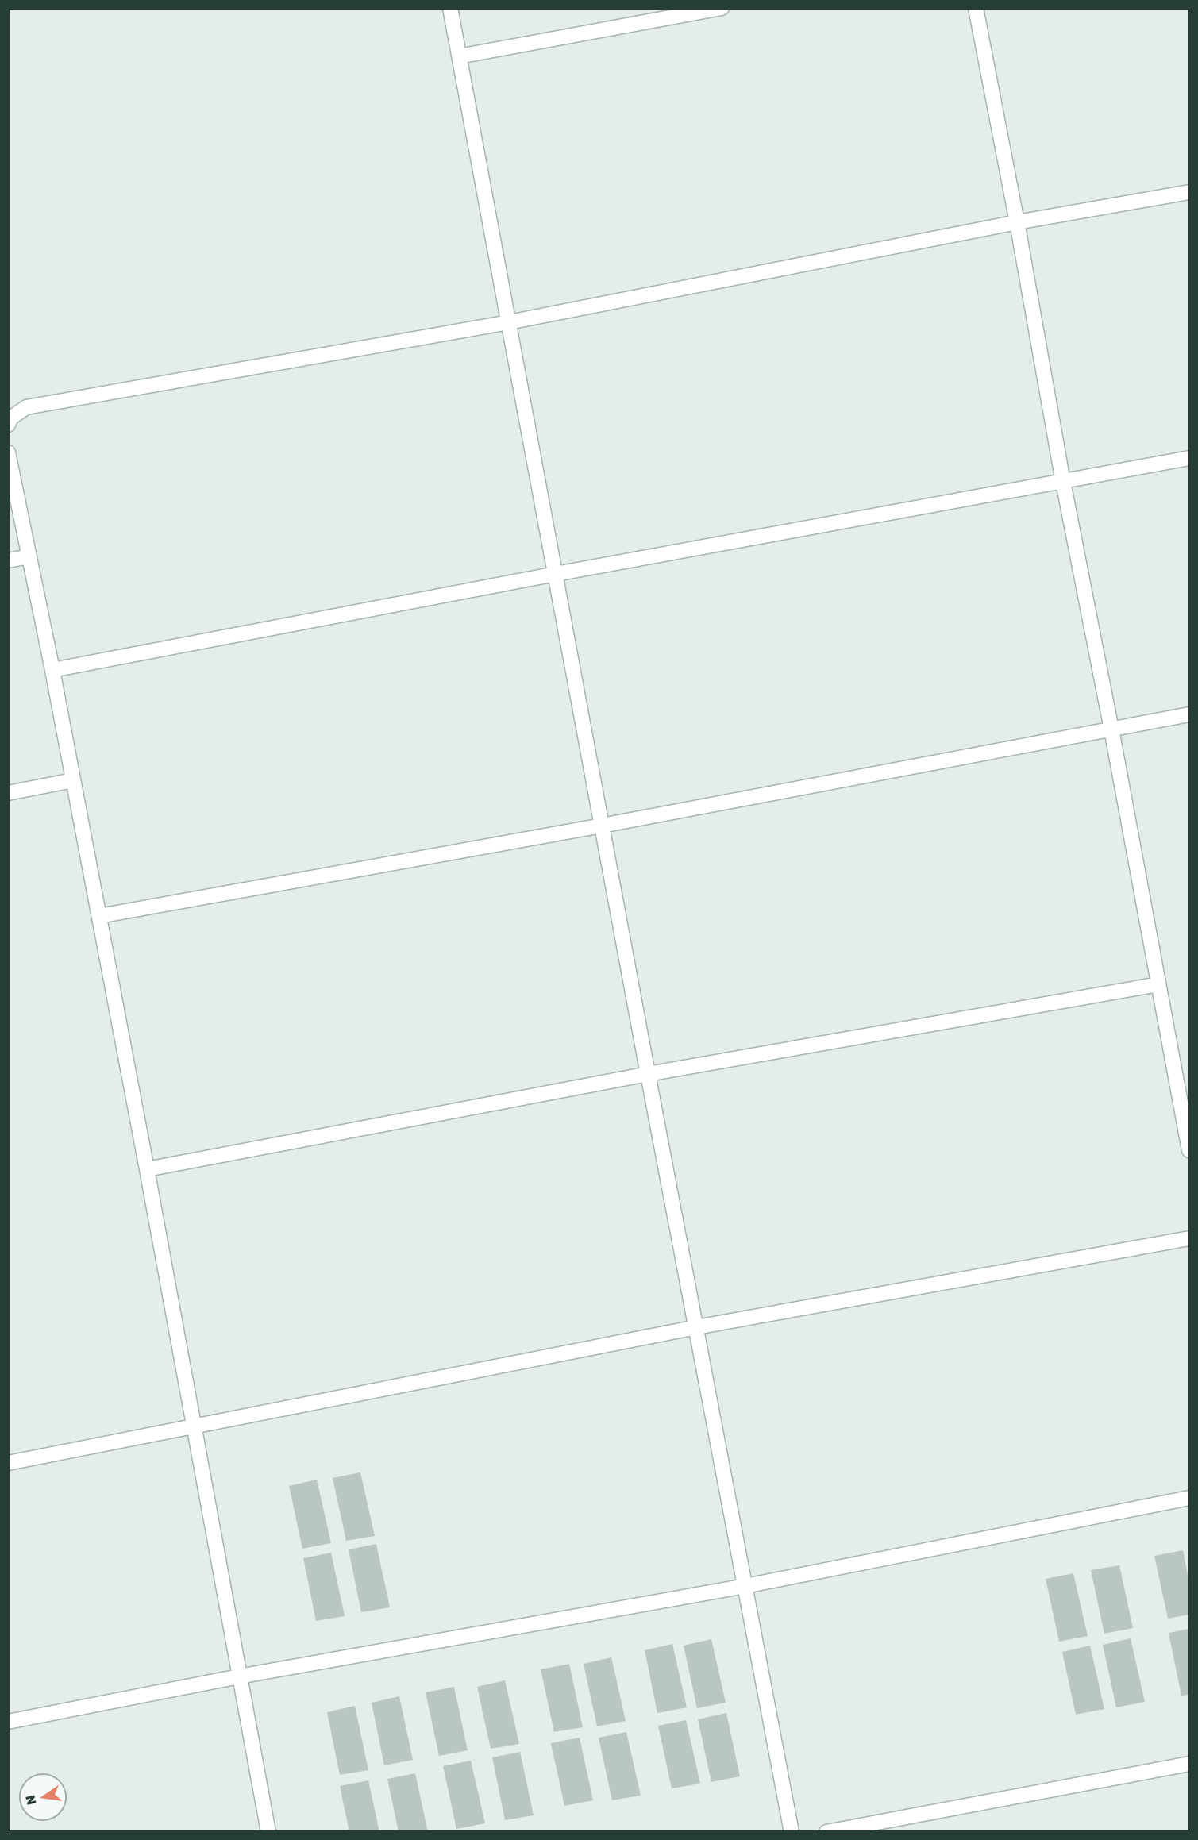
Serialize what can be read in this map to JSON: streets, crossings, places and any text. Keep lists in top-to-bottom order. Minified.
{"north":"left"}
